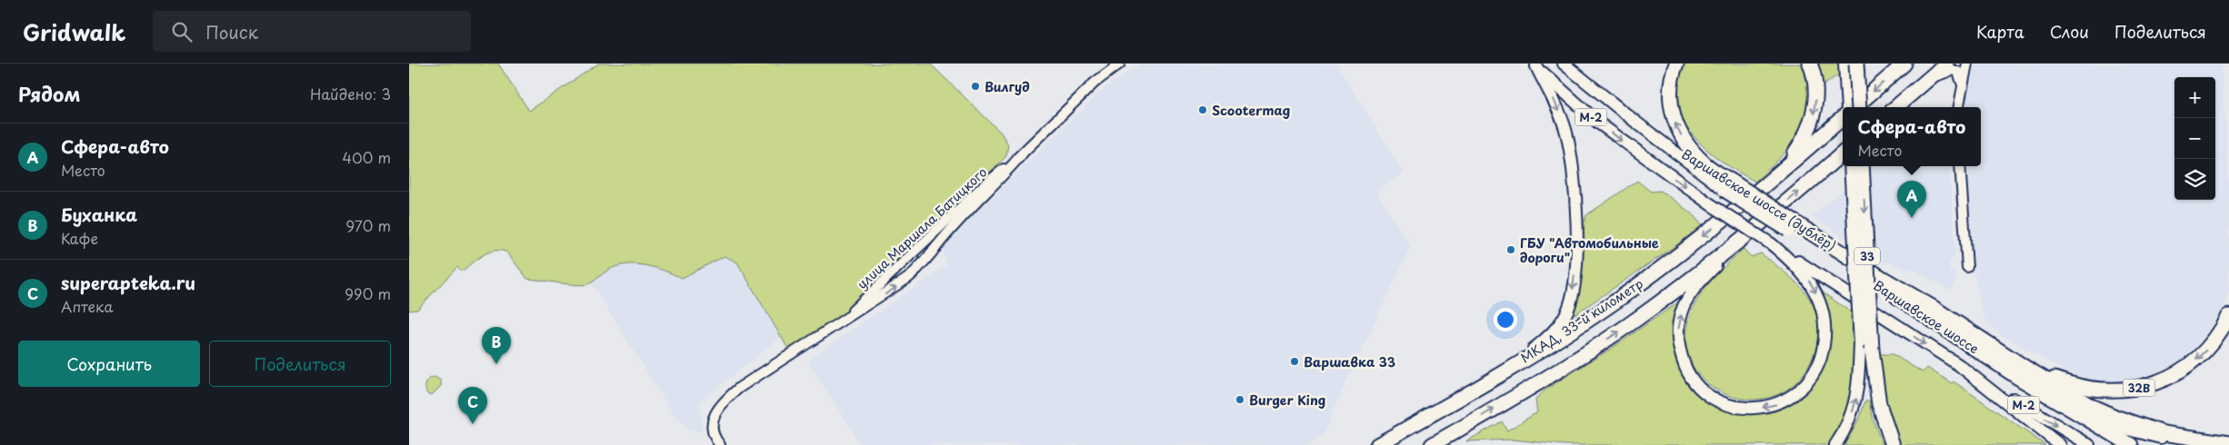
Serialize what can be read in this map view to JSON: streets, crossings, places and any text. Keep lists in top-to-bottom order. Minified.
{"streets":{"highway":["М-2","Варшавское шоссе (дублёр)","33","Варшавское шоссе","МКАД, 33-й километр","32B"],"street":["улица Маршала Батицкого"]},"crossings":[["М-2","Варшавское шоссе"],["М-2","32B"],["Варшавское шоссе (дублёр)","Варшавское шоссе"],["Варшавское шоссе","32B"]],"places":["Вилгуд","Scootermag","ГБУ \"Автомобильные дороги\"","Варшавка 33","Burger King"],"page":{"header":"Gridwalk","search":"Поиск","nav":["Карта","Слои","Поделиться"],"heading":["Рядом","Найдено: 3"],"map_buttons":["+","−"],"popup":["Сфера-авто","Место"],"list":[{"mark":"A","name":"Сфера-авто","note":"Место","value":"400 m"},{"mark":"B","name":"Буханка","note":"Кафе","value":"970 m"},{"mark":"C","name":"superapteka.ru","note":"Аптека","value":"990 m"}],"pins":["A","B","C"],"buttons":["Сохранить","Поделиться"]}}
